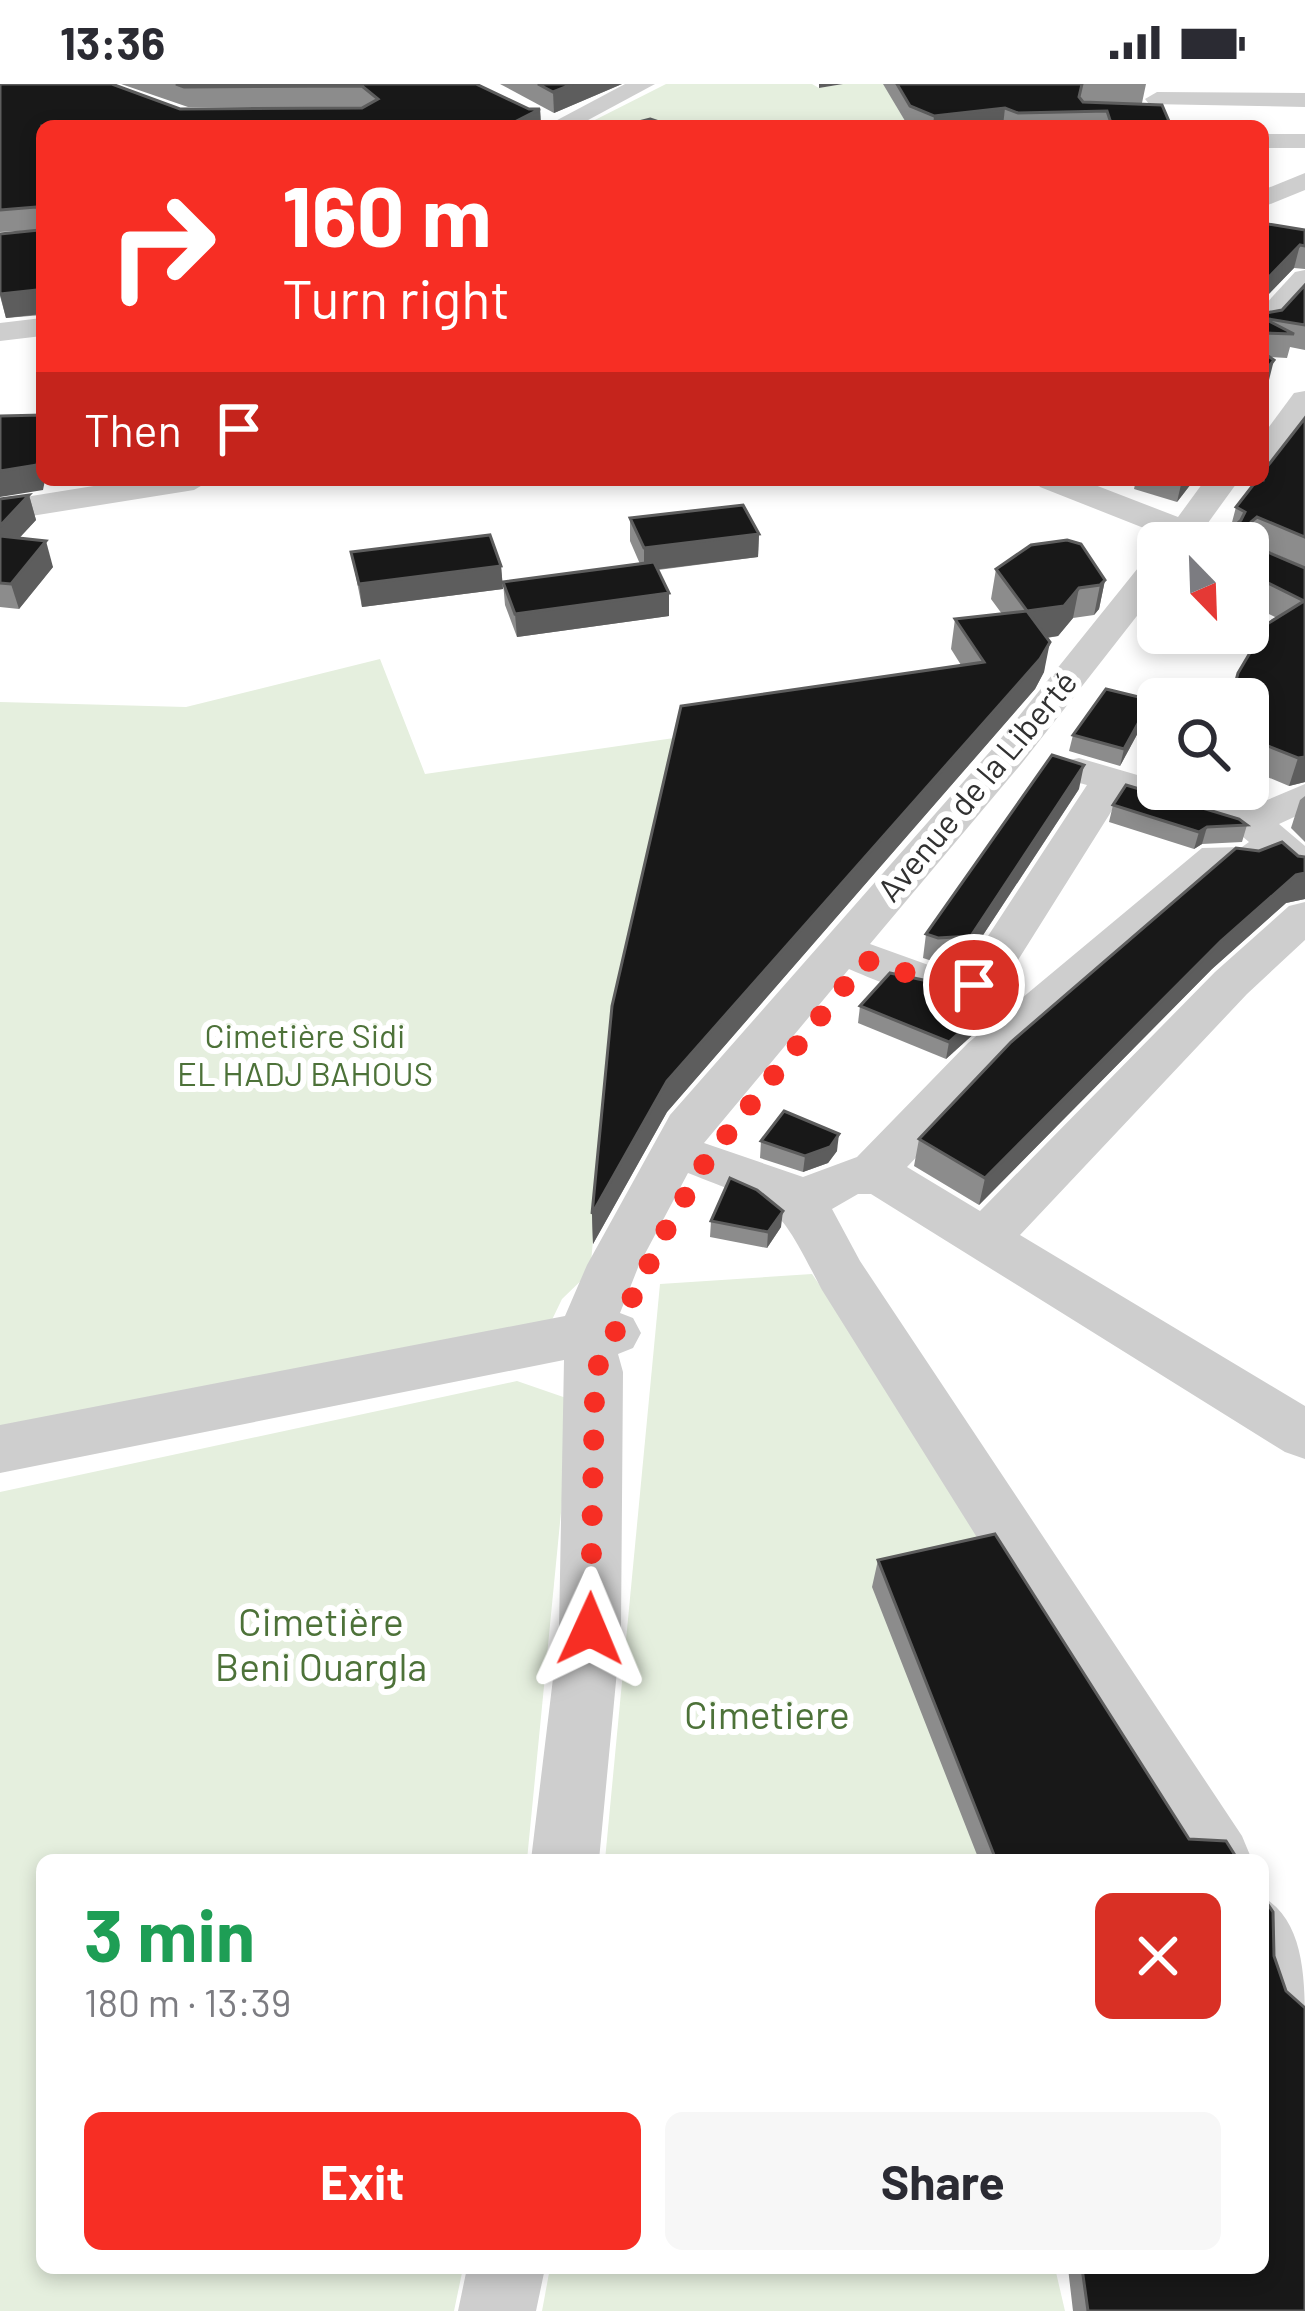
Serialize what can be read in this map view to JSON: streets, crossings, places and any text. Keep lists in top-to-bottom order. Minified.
{"streets":{"street":["Avenue de la Liberté"]},"parks":["Cimetière Sidi EL HADJ BAHOUS","Cimetière Beni Ouargla","Cimetiere"],"north":"bottom right","page":{"status":"13:36","turn":["160 m","Turn right"],"then":"Then","heading":["3 min","180 m · 13:39"],"buttons":["Exit","Share"]}}
